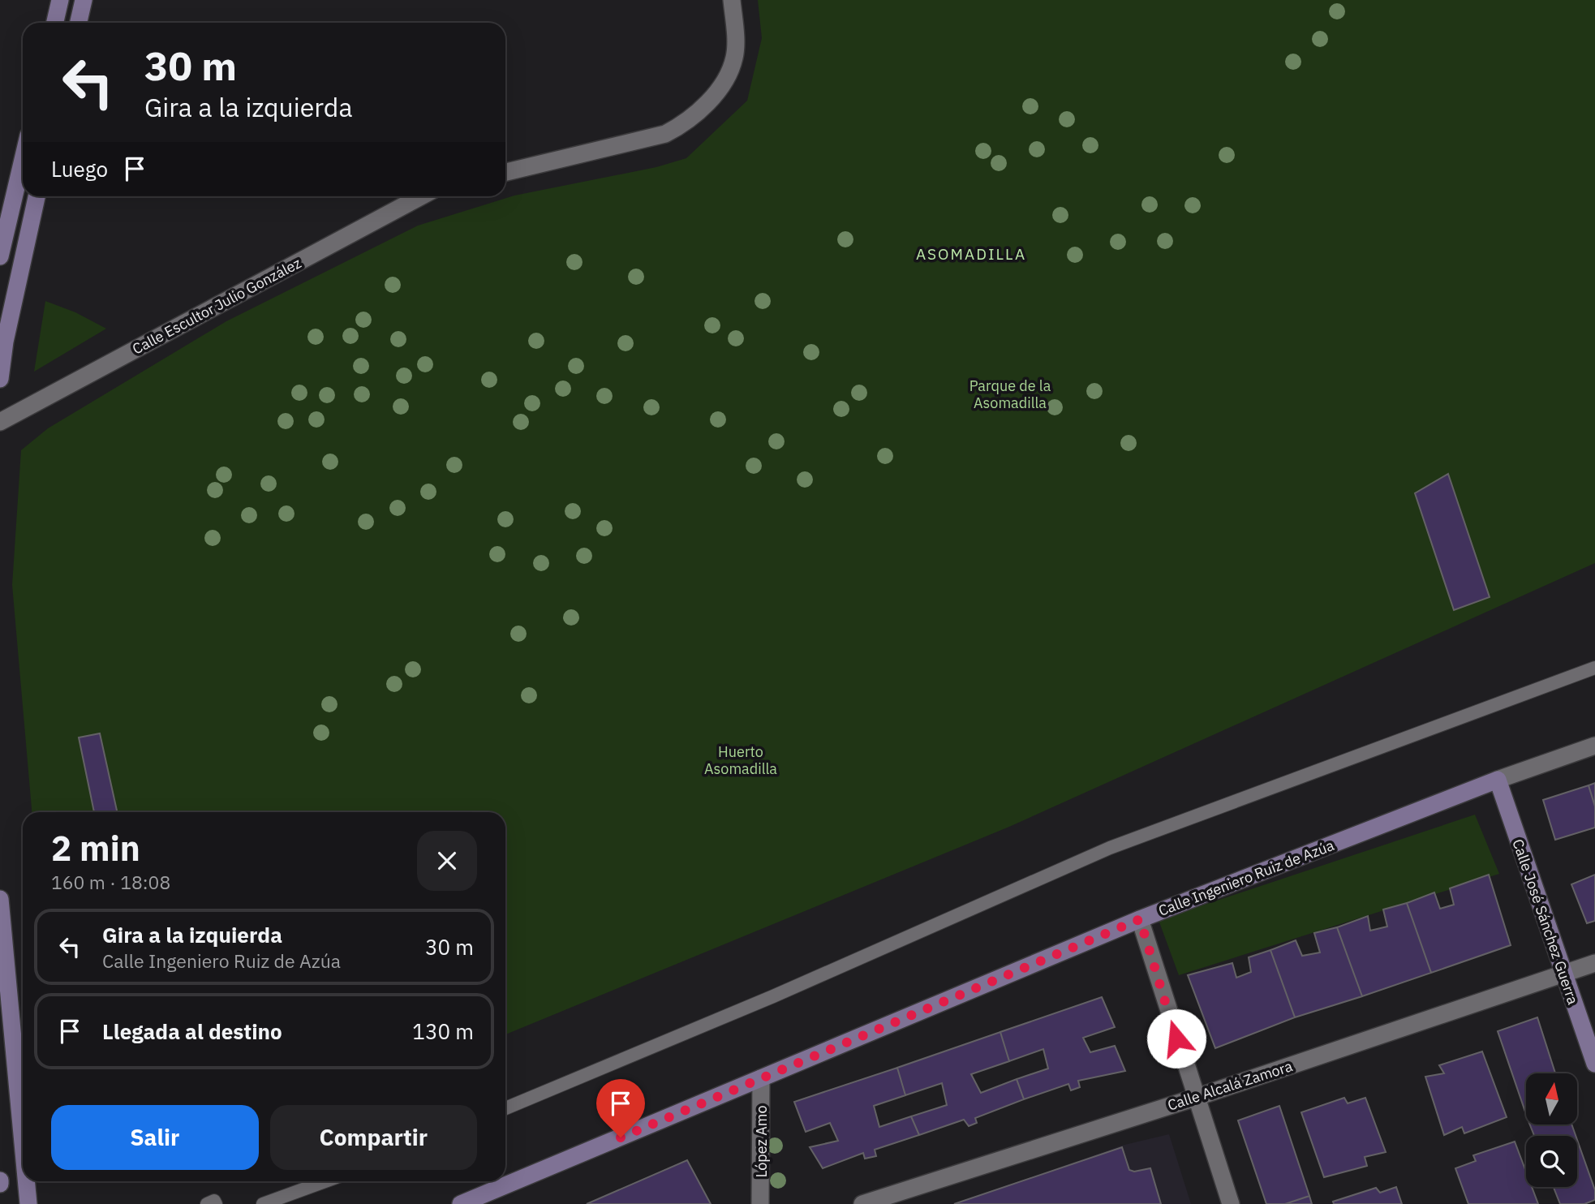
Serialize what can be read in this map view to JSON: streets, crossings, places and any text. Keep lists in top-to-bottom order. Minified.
{"streets":{"street":["Calle Escultor Julio González","Calle Ingeniero Ruiz de Azúa","Calle José Sánchez Guerra","Calle Alcalá Zamora","López Amo"]},"crossings":[["Calle Ingeniero Ruiz de Azúa","Calle José Sánchez Guerra"],["Calle Ingeniero Ruiz de Azúa","López Amo"],["Calle José Sánchez Guerra","Calle Alcalá Zamora"]],"districts":["ASOMADILLA"],"parks":["Parque de la Asomadilla","Huerto Asomadilla"],"north":"top","page":{"turn":["30 m","Gira a la izquierda"],"then":"Luego","heading":["2 min","160 m · 18:08"],"list":[{"name":"Gira a la izquierda","note":"Calle Ingeniero Ruiz de Azúa","value":"30 m"},{"name":"Llegada al destino","value":"130 m"}],"buttons":["Salir","Compartir"]}}
